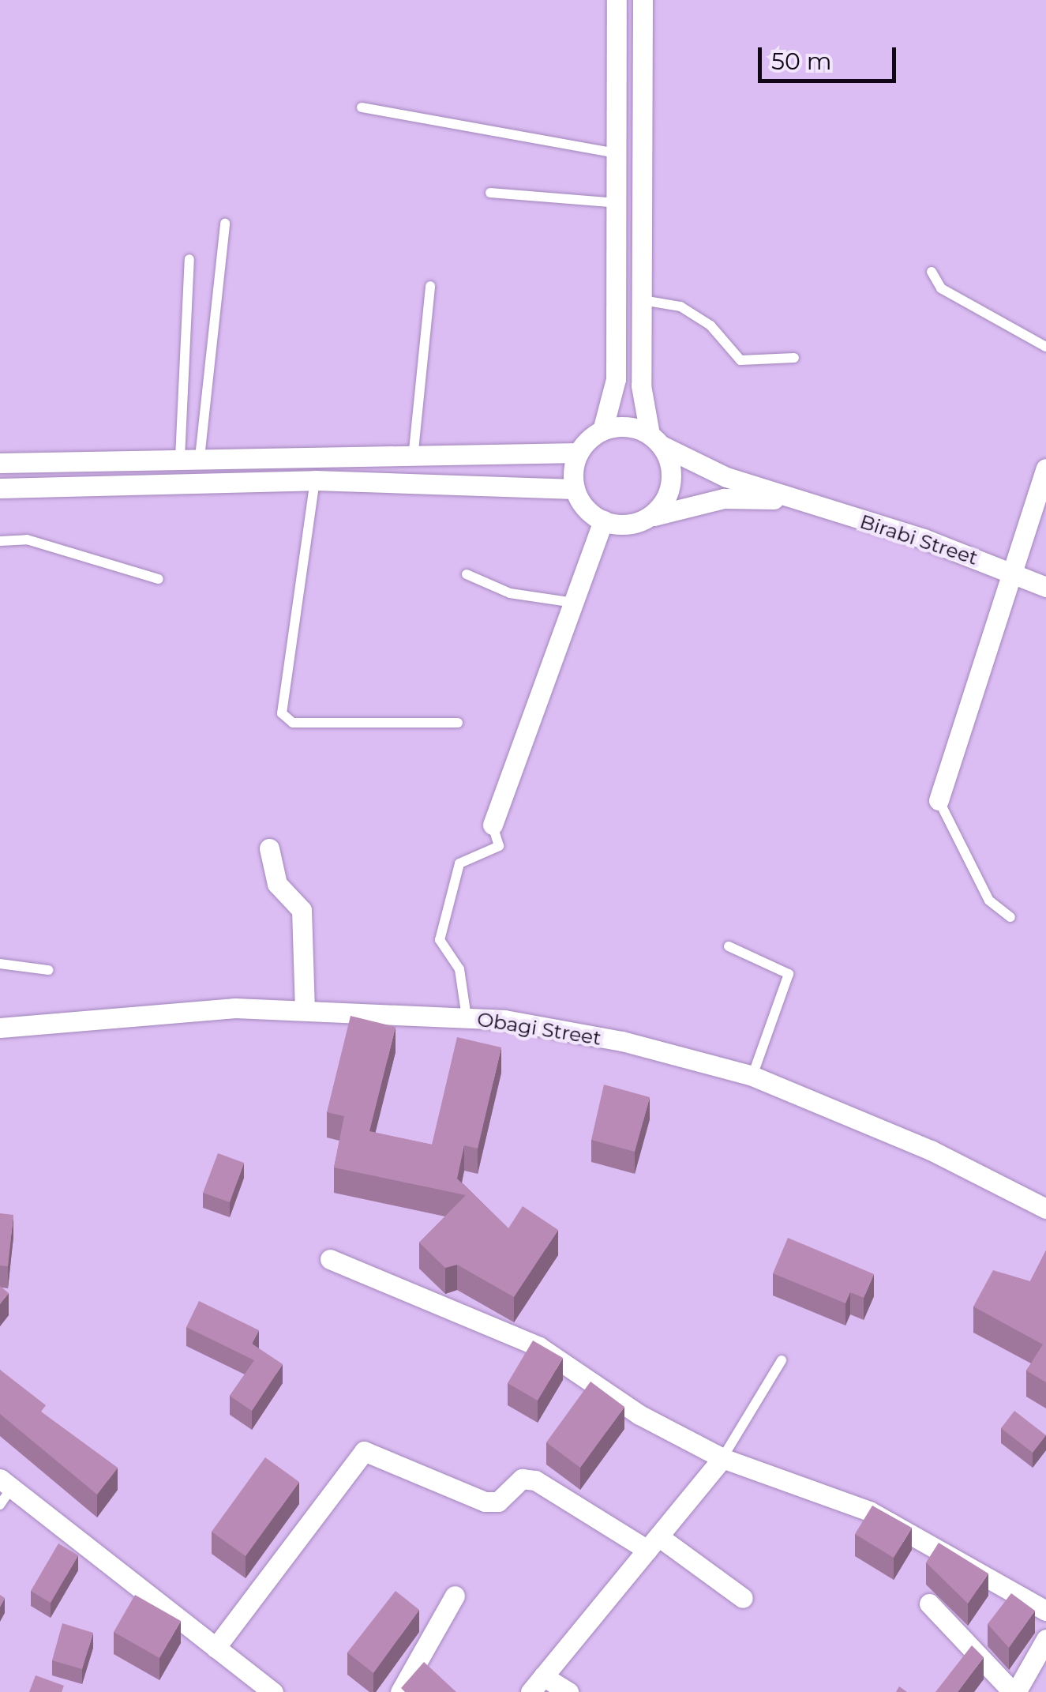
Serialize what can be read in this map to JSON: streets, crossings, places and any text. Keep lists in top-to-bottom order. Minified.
{"streets":{"street":["Birabi Street","Obagi Street"]},"scale_bar":"50 m"}
